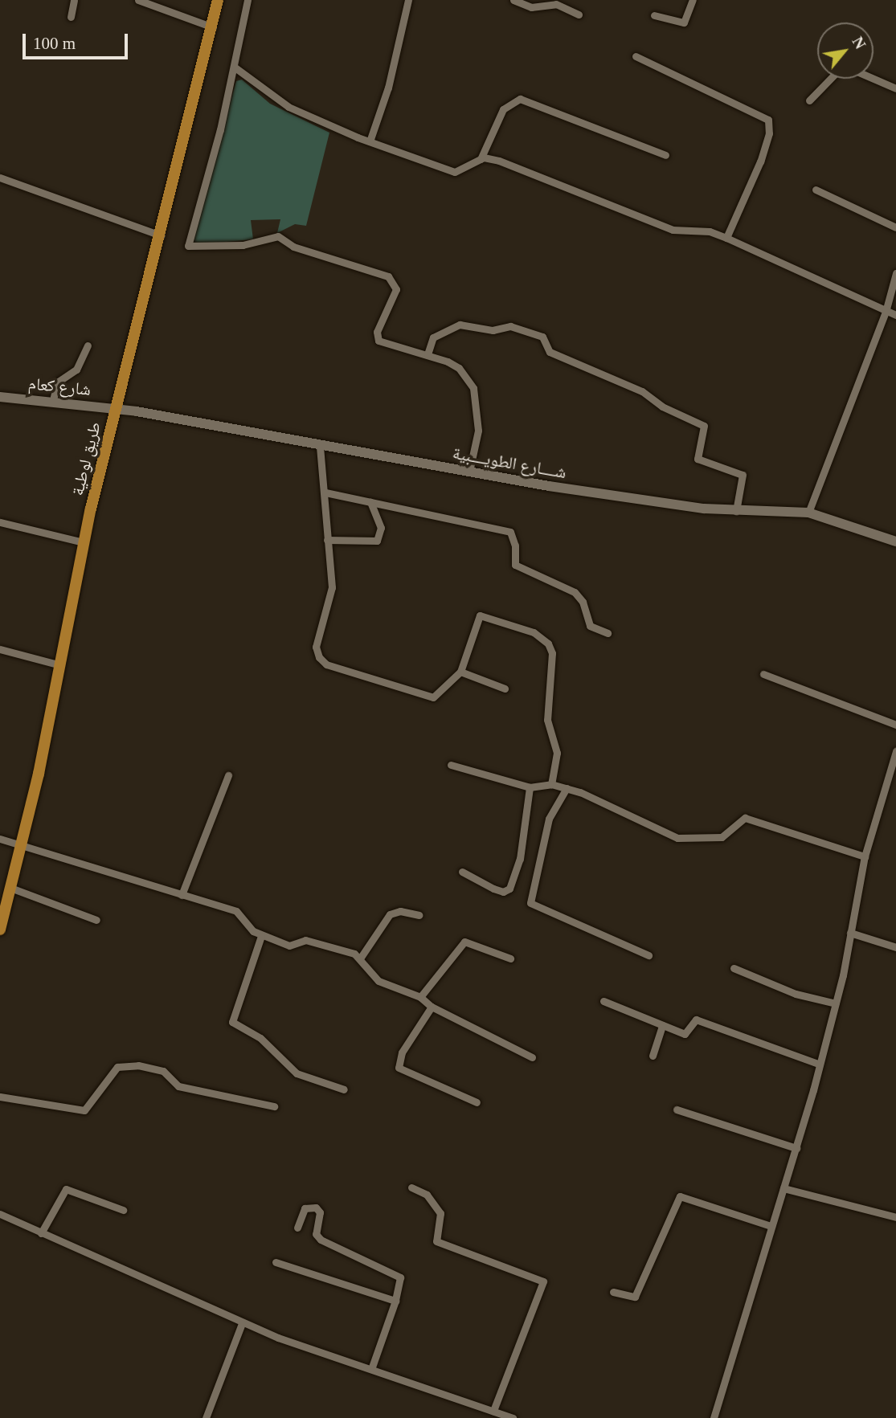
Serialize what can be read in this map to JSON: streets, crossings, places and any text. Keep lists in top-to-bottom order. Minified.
{"streets":{"main road":["طريق لوطية"],"street":["شارع كعام","شــــارع الطويــــبية"]},"crossings":[["شارع كعام","طريق لوطية"],["شارع كعام","شــــارع الطويــــبية"],["طريق لوطية","شــــارع الطويــــبية"]],"scale_bar":"100 m","north":"top right"}
